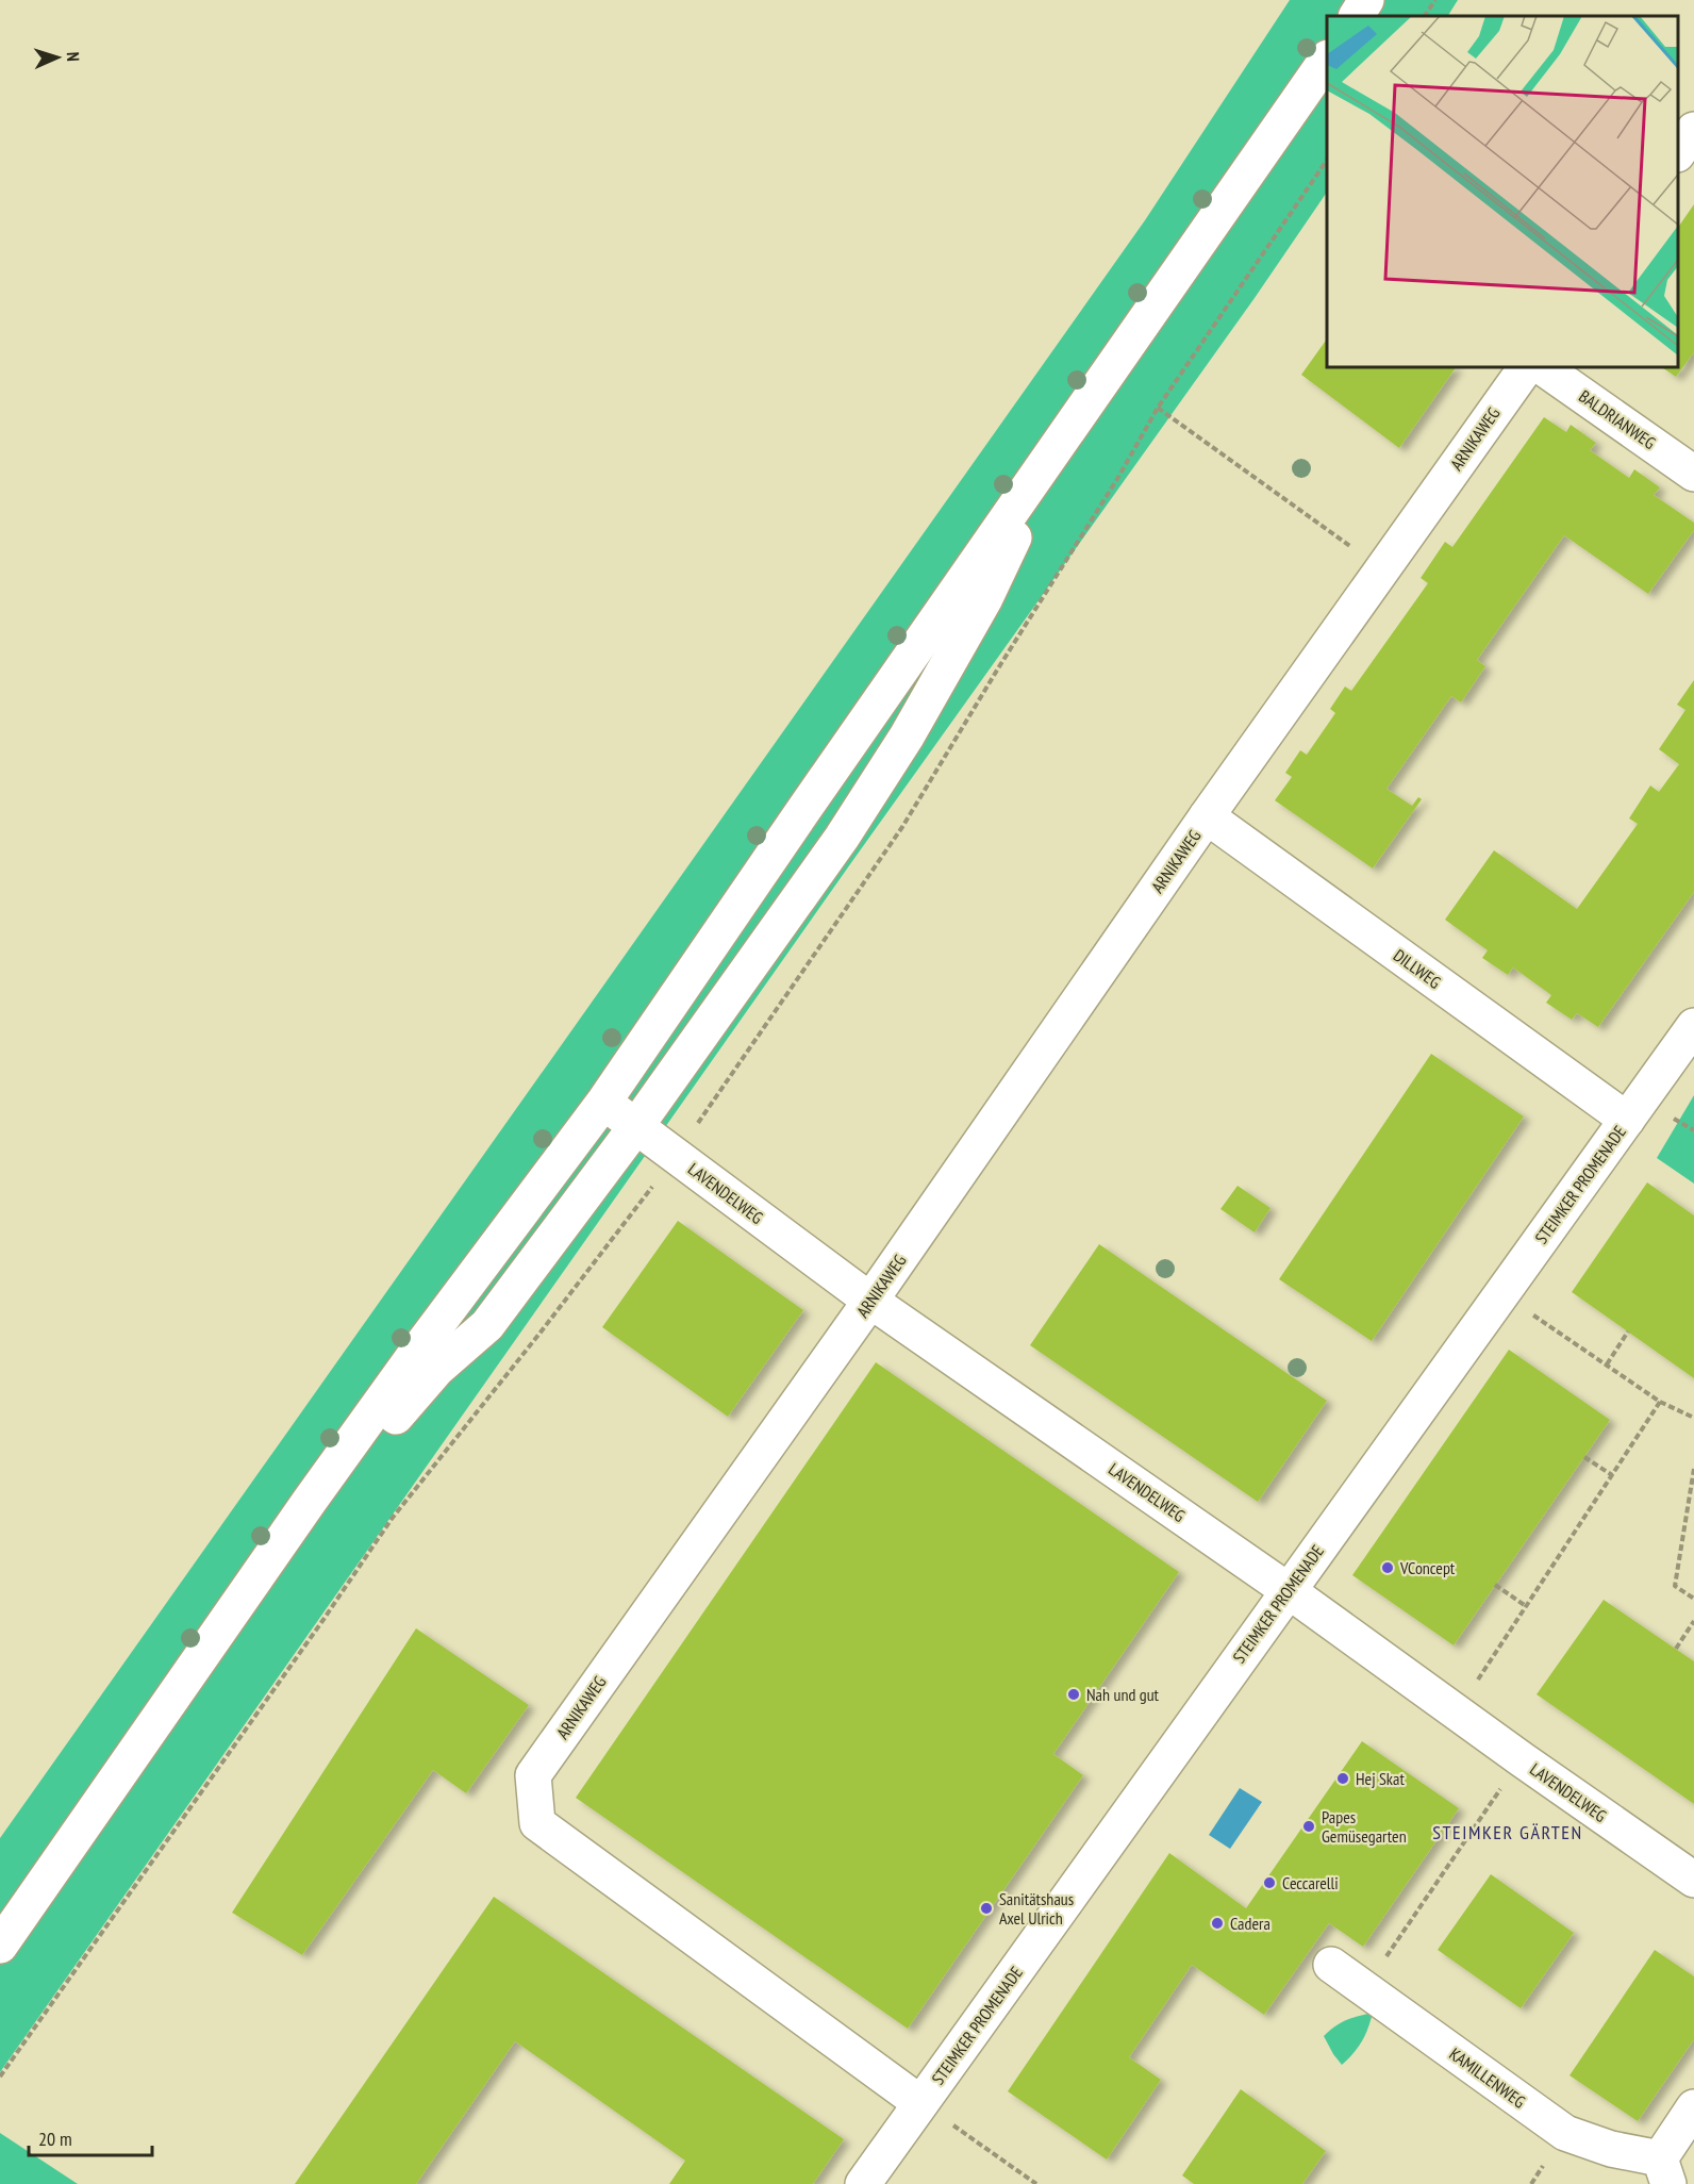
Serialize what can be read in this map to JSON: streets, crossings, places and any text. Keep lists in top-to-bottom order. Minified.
{"streets":{"street":["BALDRIANWEG","ARNIKAWEG","DILLWEG","STEIMKER PROMENADE","LAVENDELWEG","KAMILLENWEG"]},"crossings":[["ARNIKAWEG","DILLWEG"],["ARNIKAWEG","STEIMKER PROMENADE"],["ARNIKAWEG","LAVENDELWEG"],["DILLWEG","STEIMKER PROMENADE"],["STEIMKER PROMENADE","LAVENDELWEG"]],"districts":["STEIMKER GÄRTEN"],"places":["VConcept","Nah und gut","Hej Skat","Papes Gemüsegarten","Ceccarelli","Sanitätshaus Axel Ulrich","Cadera"],"scale_bar":"20 m","north":"right"}
